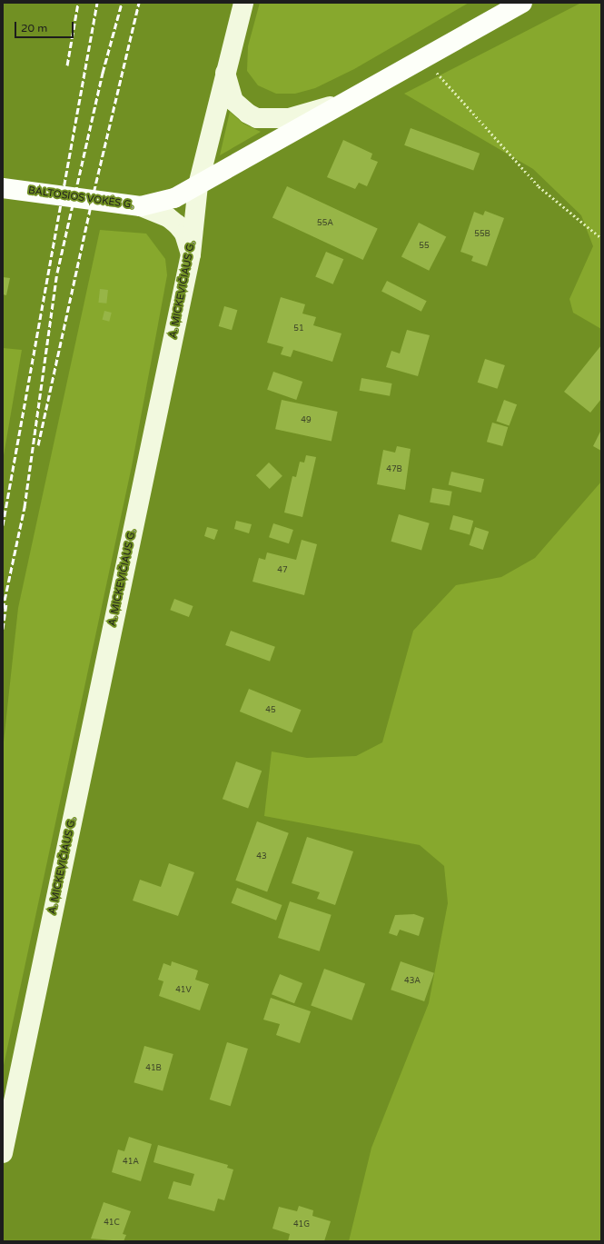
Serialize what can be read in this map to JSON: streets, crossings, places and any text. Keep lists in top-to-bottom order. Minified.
{"streets":{"main road":["BALTOSIOS VOKĖS G.","A. MICKEVIČIAUS G."]},"crossings":[["BALTOSIOS VOKĖS G.","A. MICKEVIČIAUS G."]],"house_numbers":["55A","55B","55","51","49","47B","47","45","43","43A","41V","41B","41A","41C","41G"],"scale_bar":"20 m"}
